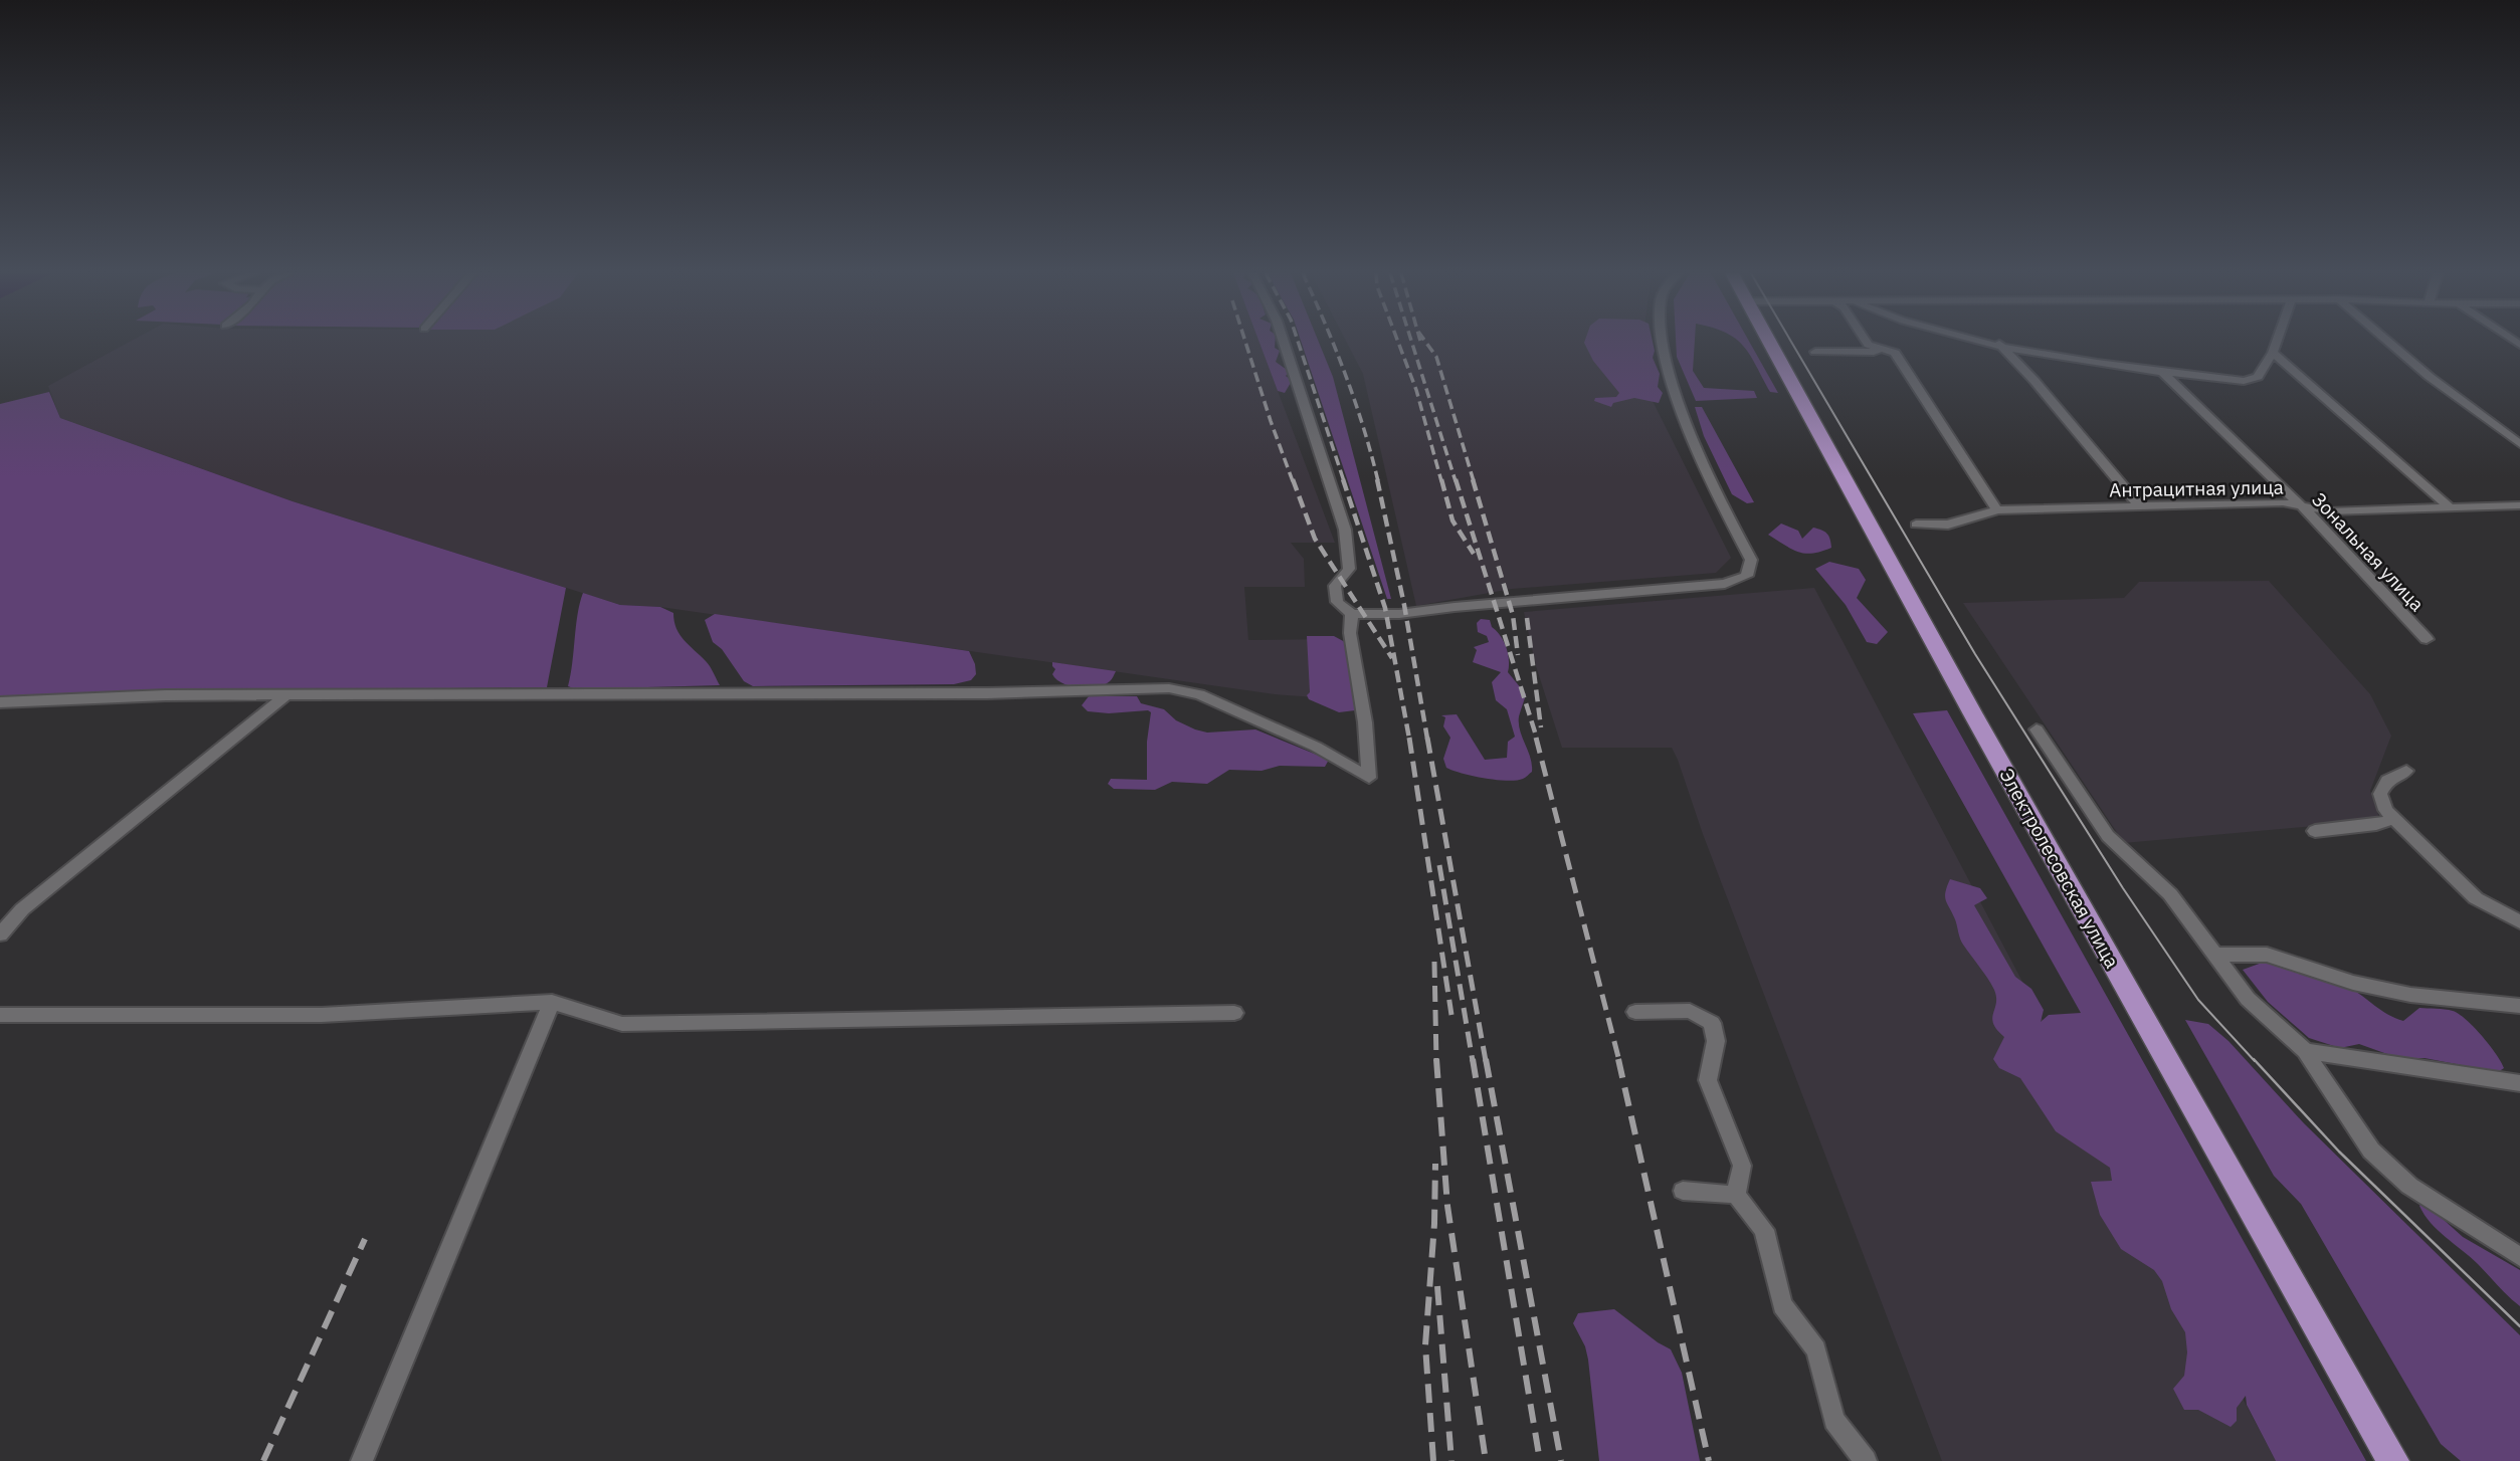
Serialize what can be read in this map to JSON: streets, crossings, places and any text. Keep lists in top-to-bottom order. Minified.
{"streets":{"main road":["Электролесовская улица"],"street":["Антрацитная улица","Зональная улица"]},"crossings":[["Антрацитная улица","Зональная улица"]]}
